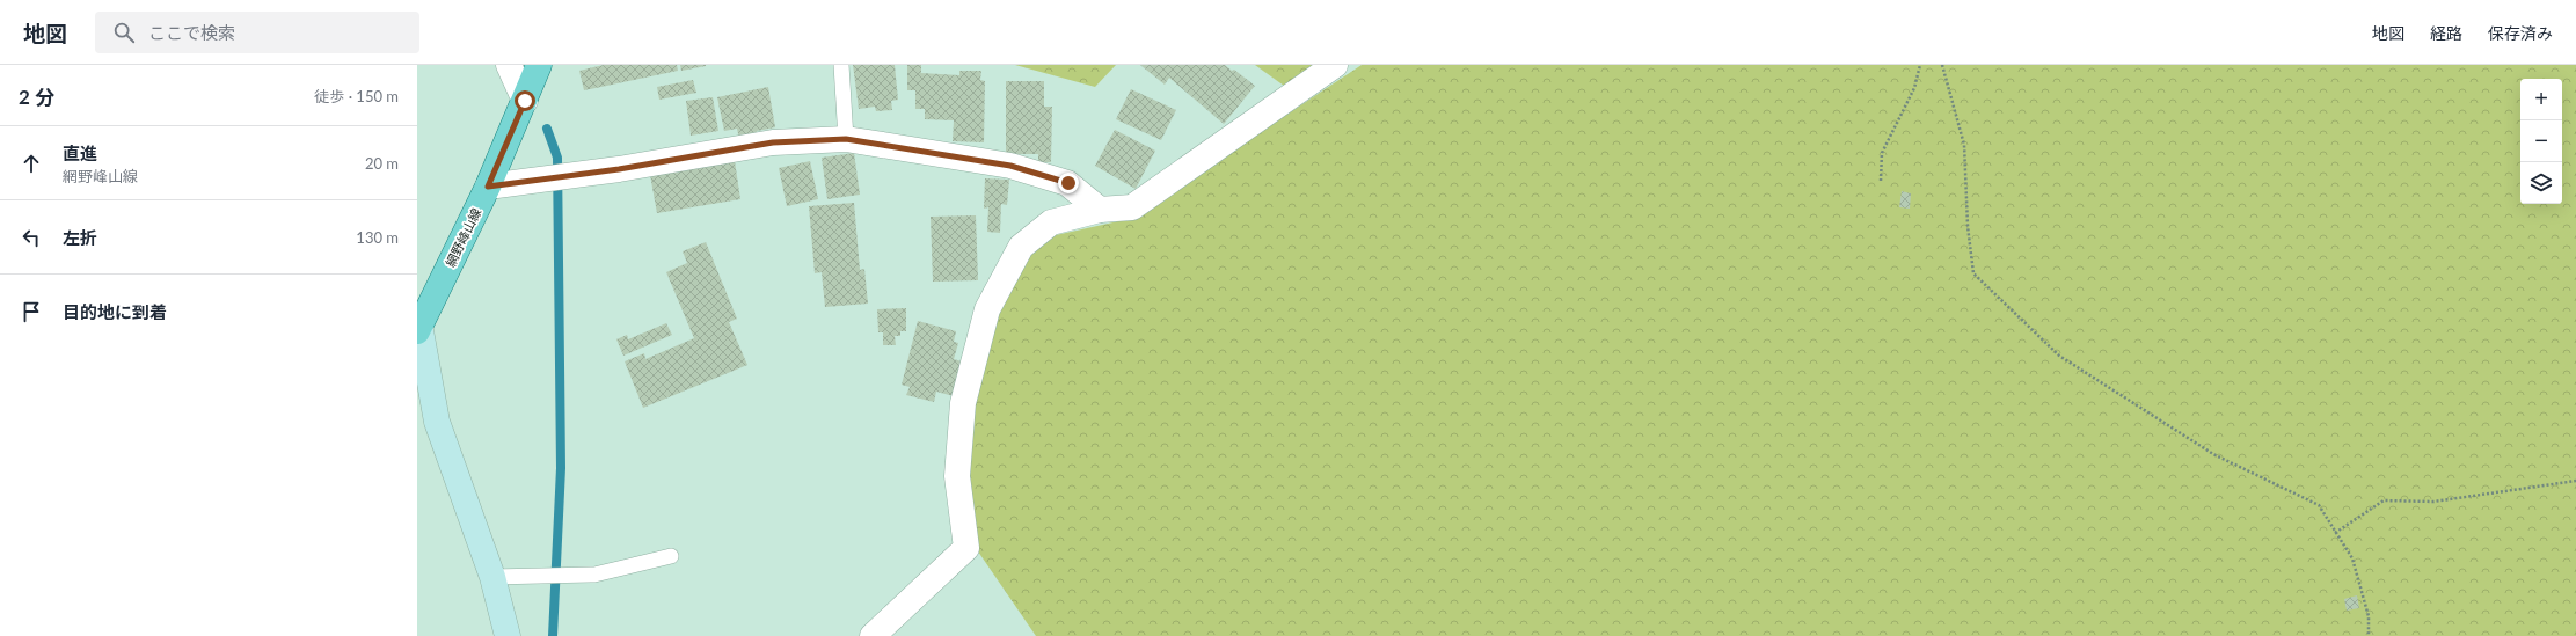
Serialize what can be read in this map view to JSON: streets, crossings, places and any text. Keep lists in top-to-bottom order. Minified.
{"streets":{"main road":["網野峰山線"]},"page":{"header":"地図","search":"ここで検索","nav":["地図","経路","保存済み"],"heading":["2 分","徒歩 · 150 m"],"map_buttons":["+","−"],"list":[["直進","網野峰山線","20 m"],["左折","130 m"],"目的地に到着"]}}
